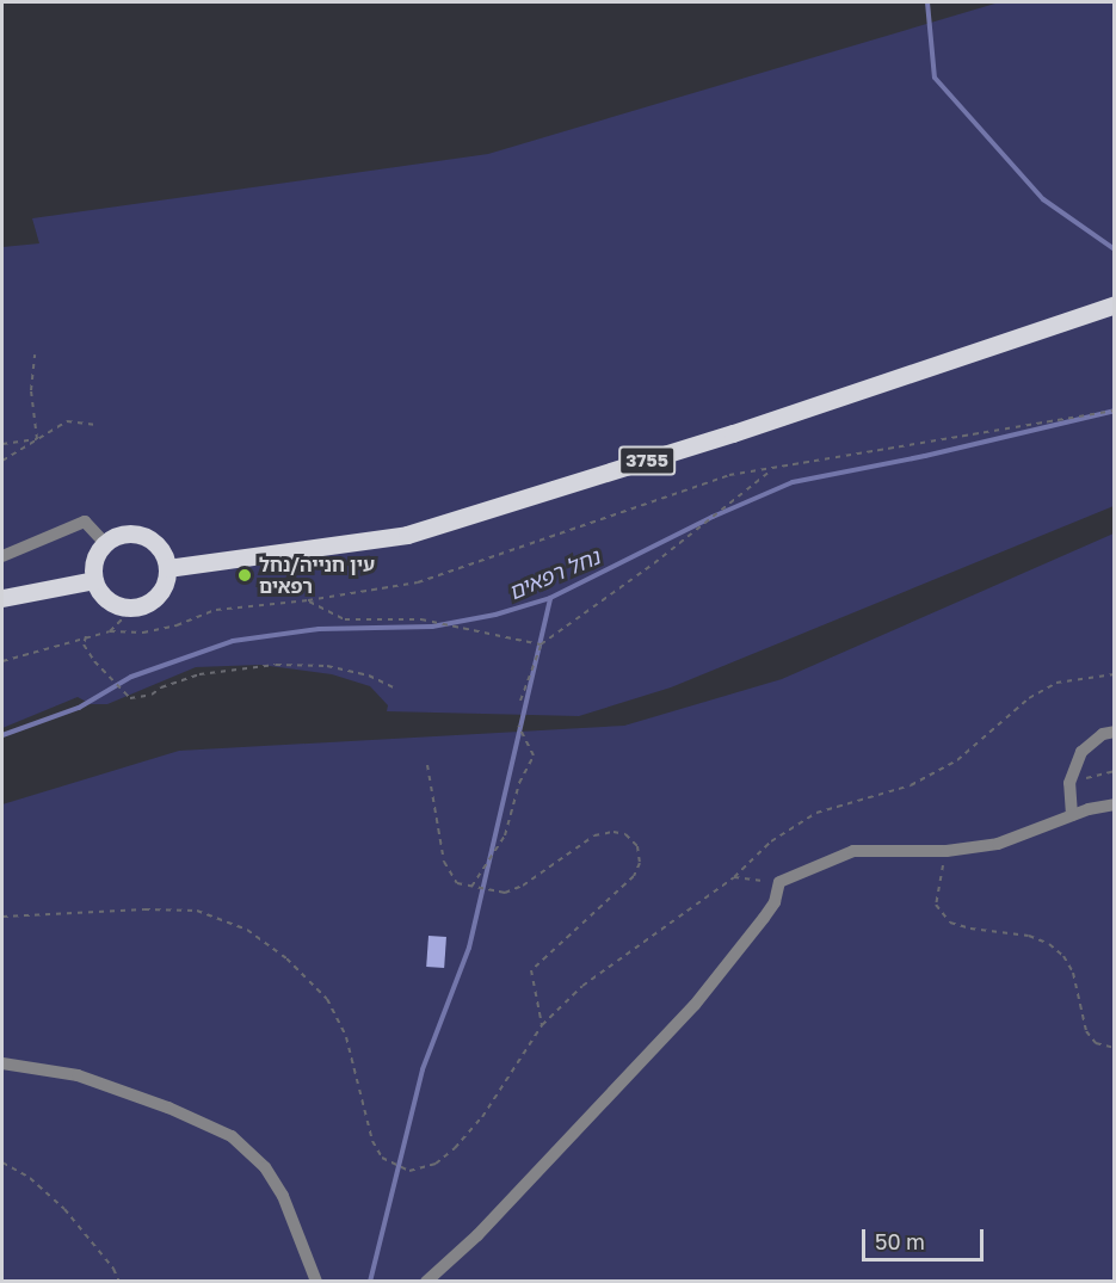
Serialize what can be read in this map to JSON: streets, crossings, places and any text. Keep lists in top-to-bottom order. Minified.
{"streets":{"main road":["3755"]},"water":["נחל רפאים"],"places":["עין חנייה/נחל רפאים"],"scale_bar":"50 m"}
